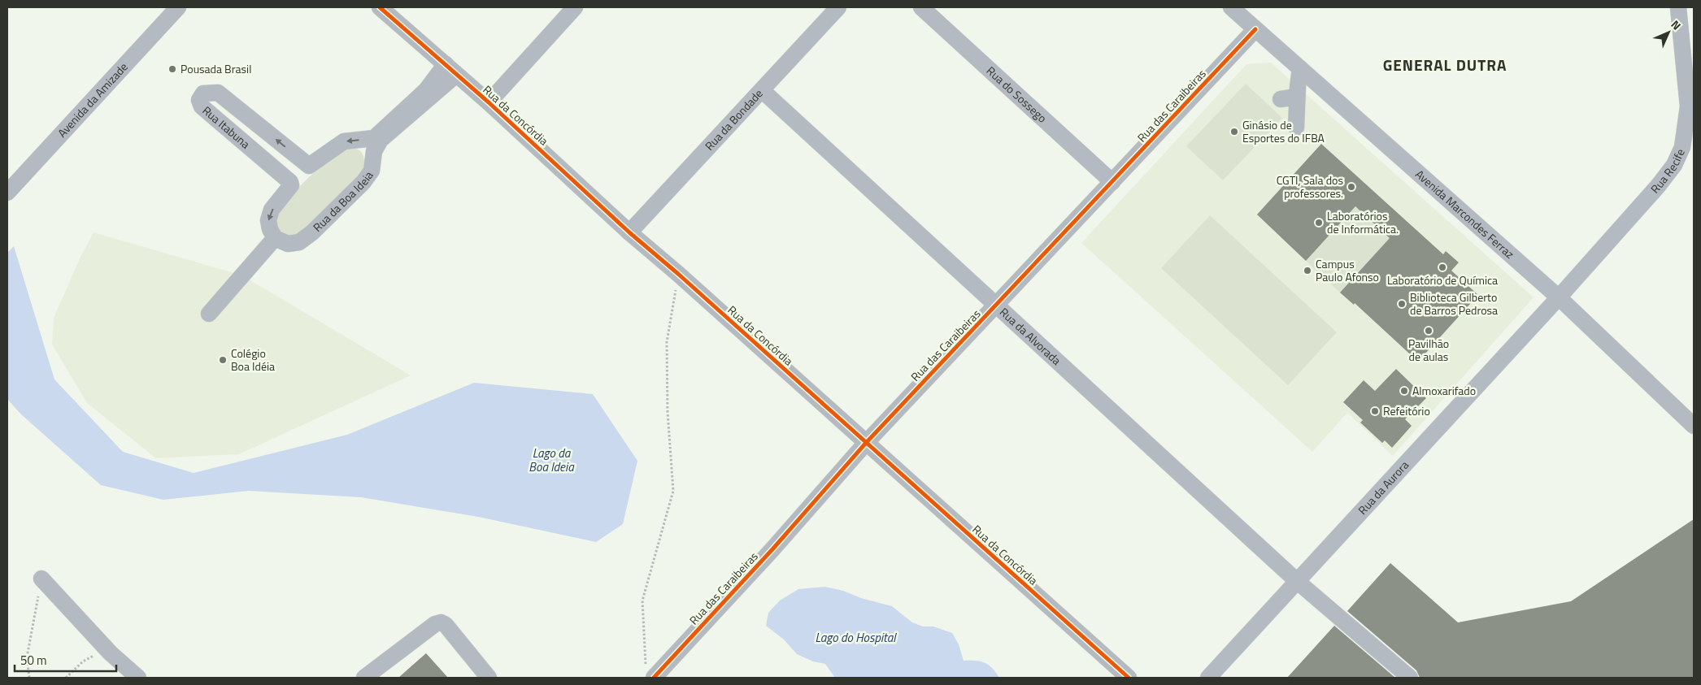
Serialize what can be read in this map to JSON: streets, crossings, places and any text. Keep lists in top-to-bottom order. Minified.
{"streets":{"street":["Rua do Sossego","Avenida da Amizade","Rua das Caraibeiras","Rua da Concórdia","Rua da Bondade","Rua Itabuna","Rua Recife","Rua da Boa Ideia","Avenida Marcondes Ferraz","Rua da Alvorada","Rua da Aurora"]},"crossings":[["Rua do Sossego","Rua das Caraibeiras"],["Rua das Caraibeiras","Rua da Concórdia"],["Rua das Caraibeiras","Avenida Marcondes Ferraz"],["Rua das Caraibeiras","Rua da Alvorada"],["Rua da Concórdia","Rua da Bondade"],["Rua da Concórdia","Rua Itabuna"],["Rua da Concórdia","Rua da Boa Ideia"],["Rua da Bondade","Rua da Alvorada"],["Rua Itabuna","Rua da Boa Ideia"],["Rua Recife","Avenida Marcondes Ferraz"],["Rua Recife","Rua da Aurora"],["Avenida Marcondes Ferraz","Rua da Aurora"],["Rua da Alvorada","Rua da Aurora"]],"districts":["GENERAL DUTRA"],"water":["Lago da Boa Ideia","Lago do Hospital"],"places":["Pousada Brasil","Ginásio de Esportes do IFBA","CGTI, Sala dos professores.","Laboratórios de Informática.","Laboratório de Química","Campus Paulo Afonso","Biblioteca Gilberto de Barros Pedrosa","Pavilhão de aulas","Colégio Boa Idéia","Almoxarifado","Refeitório"],"scale_bar":"50 m","north":"top right"}
